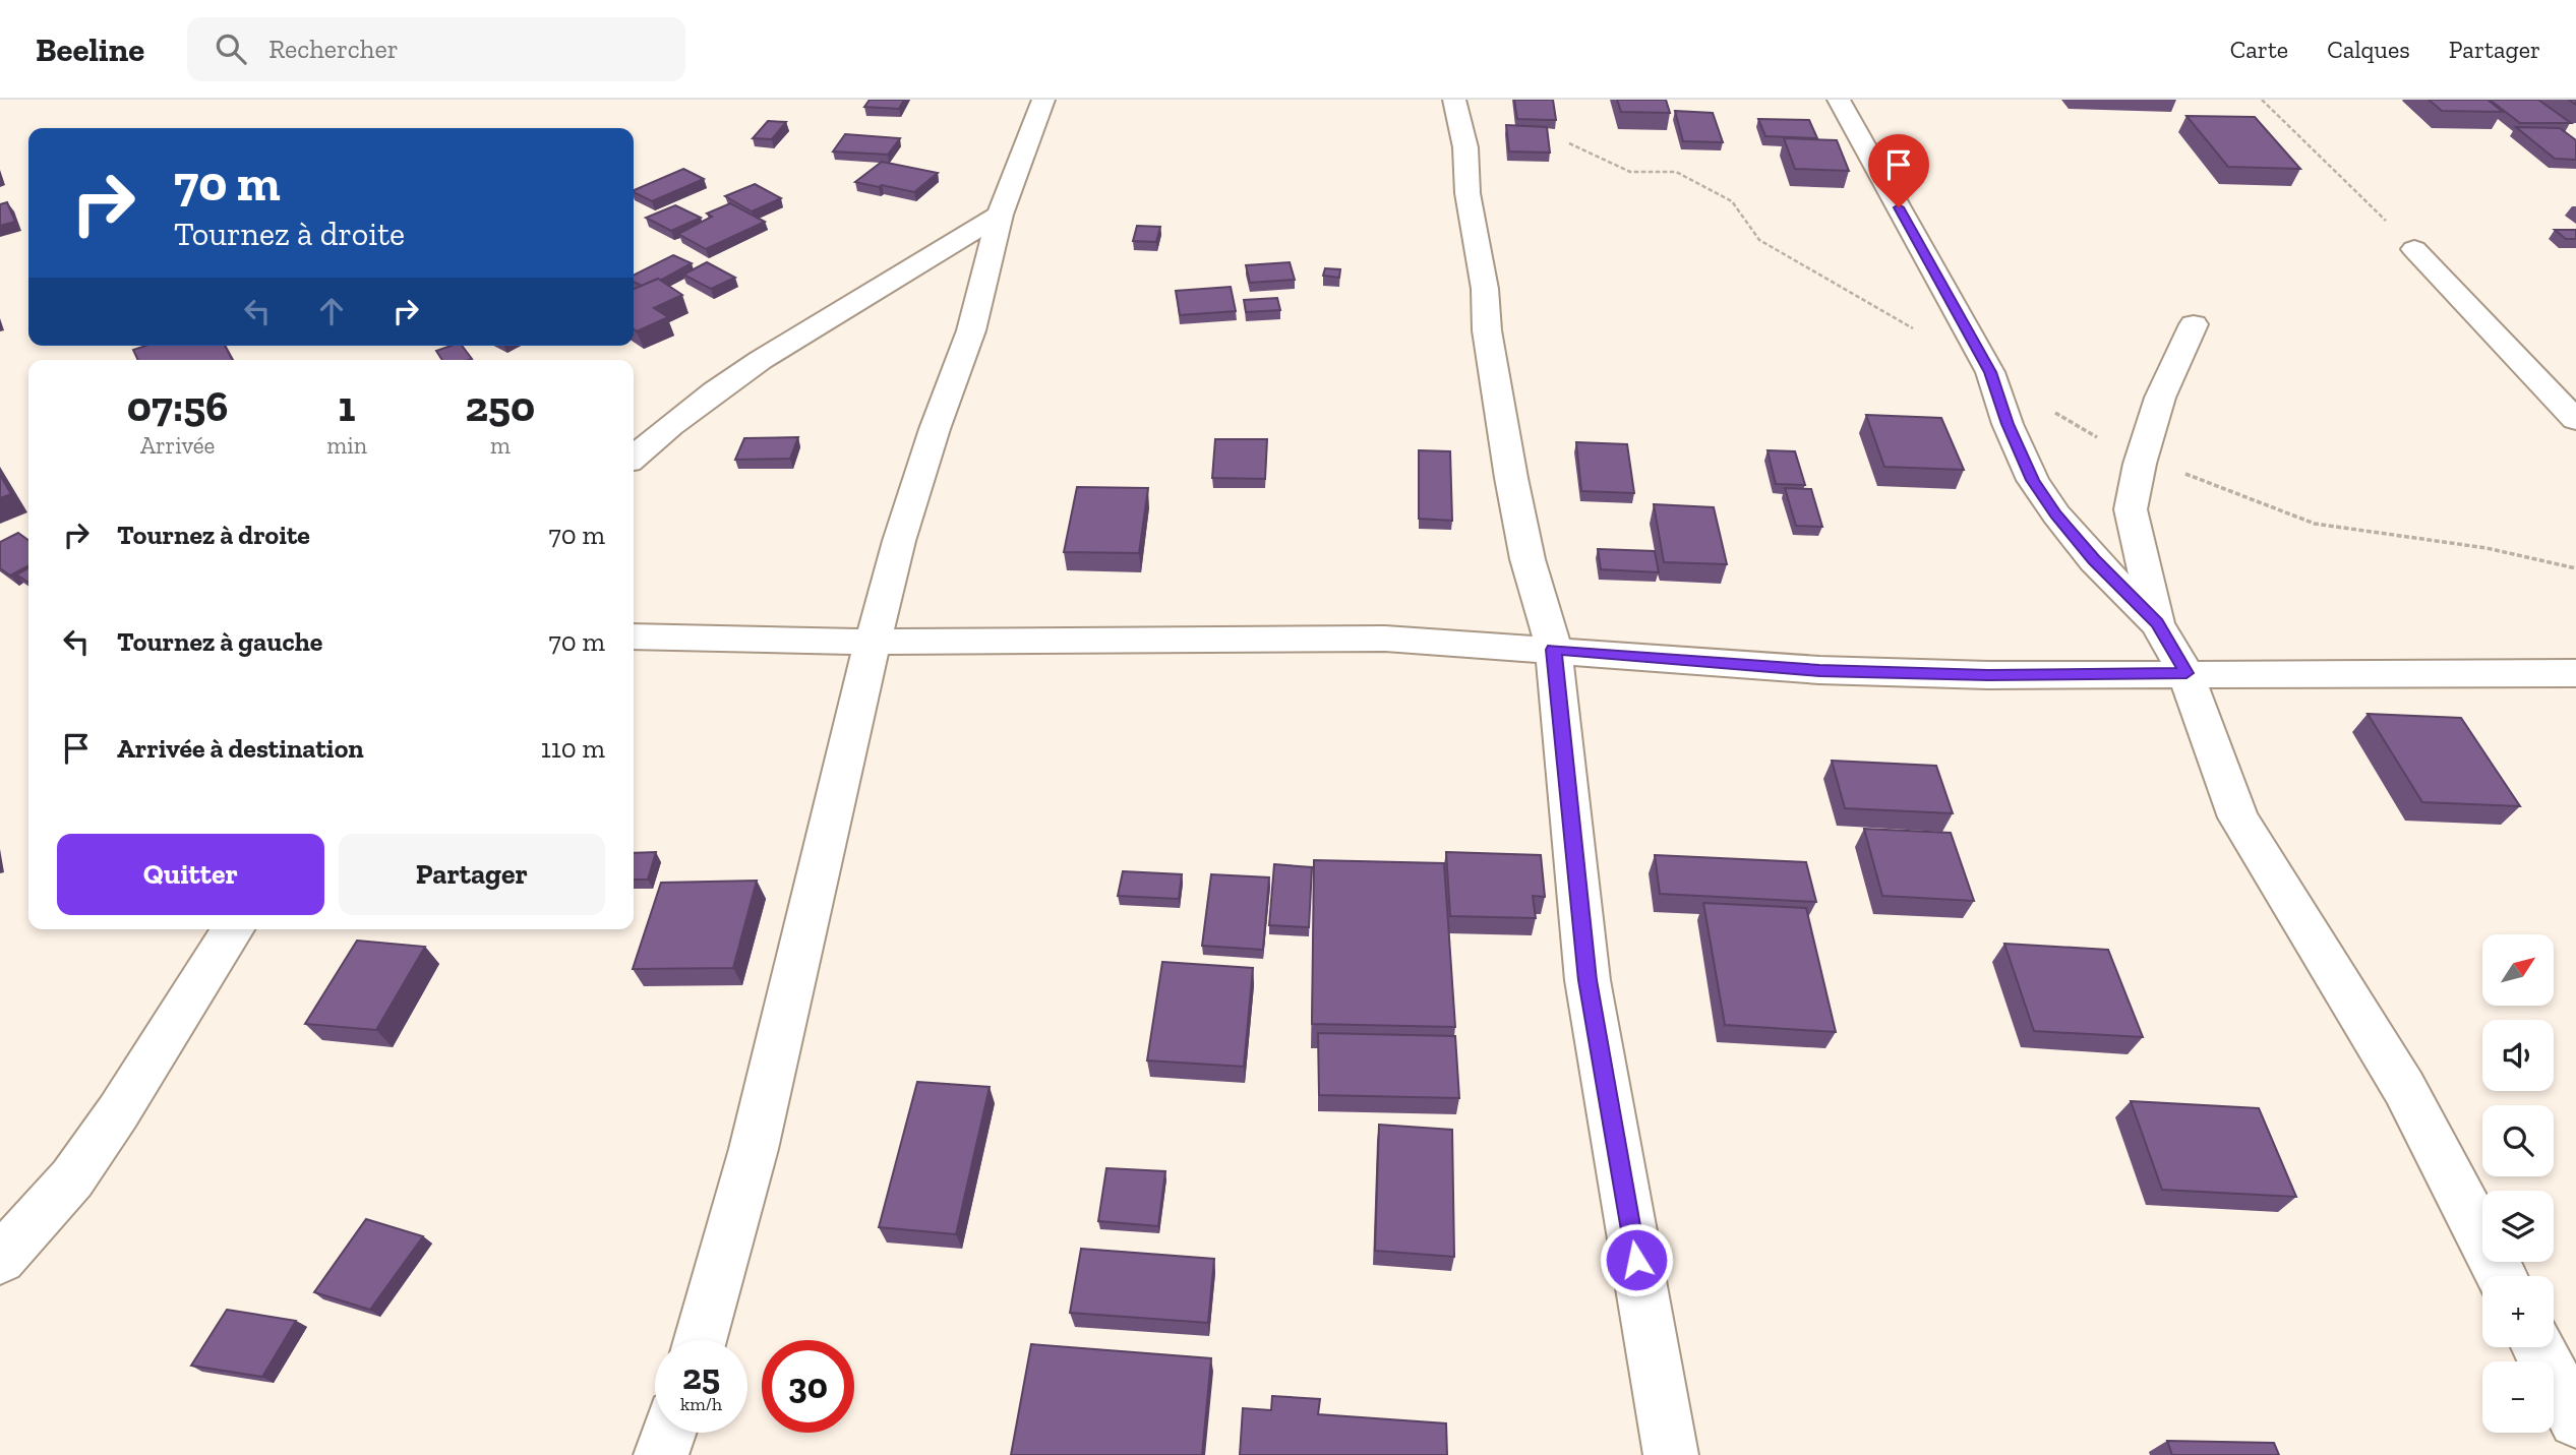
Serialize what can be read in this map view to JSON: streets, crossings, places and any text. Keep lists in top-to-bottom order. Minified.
{"north":"top right","page":{"header":"Beeline","search":"Rechercher","nav":["Carte","Calques","Partager"],"turn":["70 m","Tournez à droite"],"eta":["07:56","Arrivée","1","min","250","m"],"list":[{"name":"Tournez à droite","value":"70 m"},{"name":"Tournez à gauche","value":"70 m"},{"name":"Arrivée à destination","value":"110 m"}],"buttons":["Quitter","Partager"],"map_buttons":["+","−"],"speed":"25 km/h","limit":"30"}}
